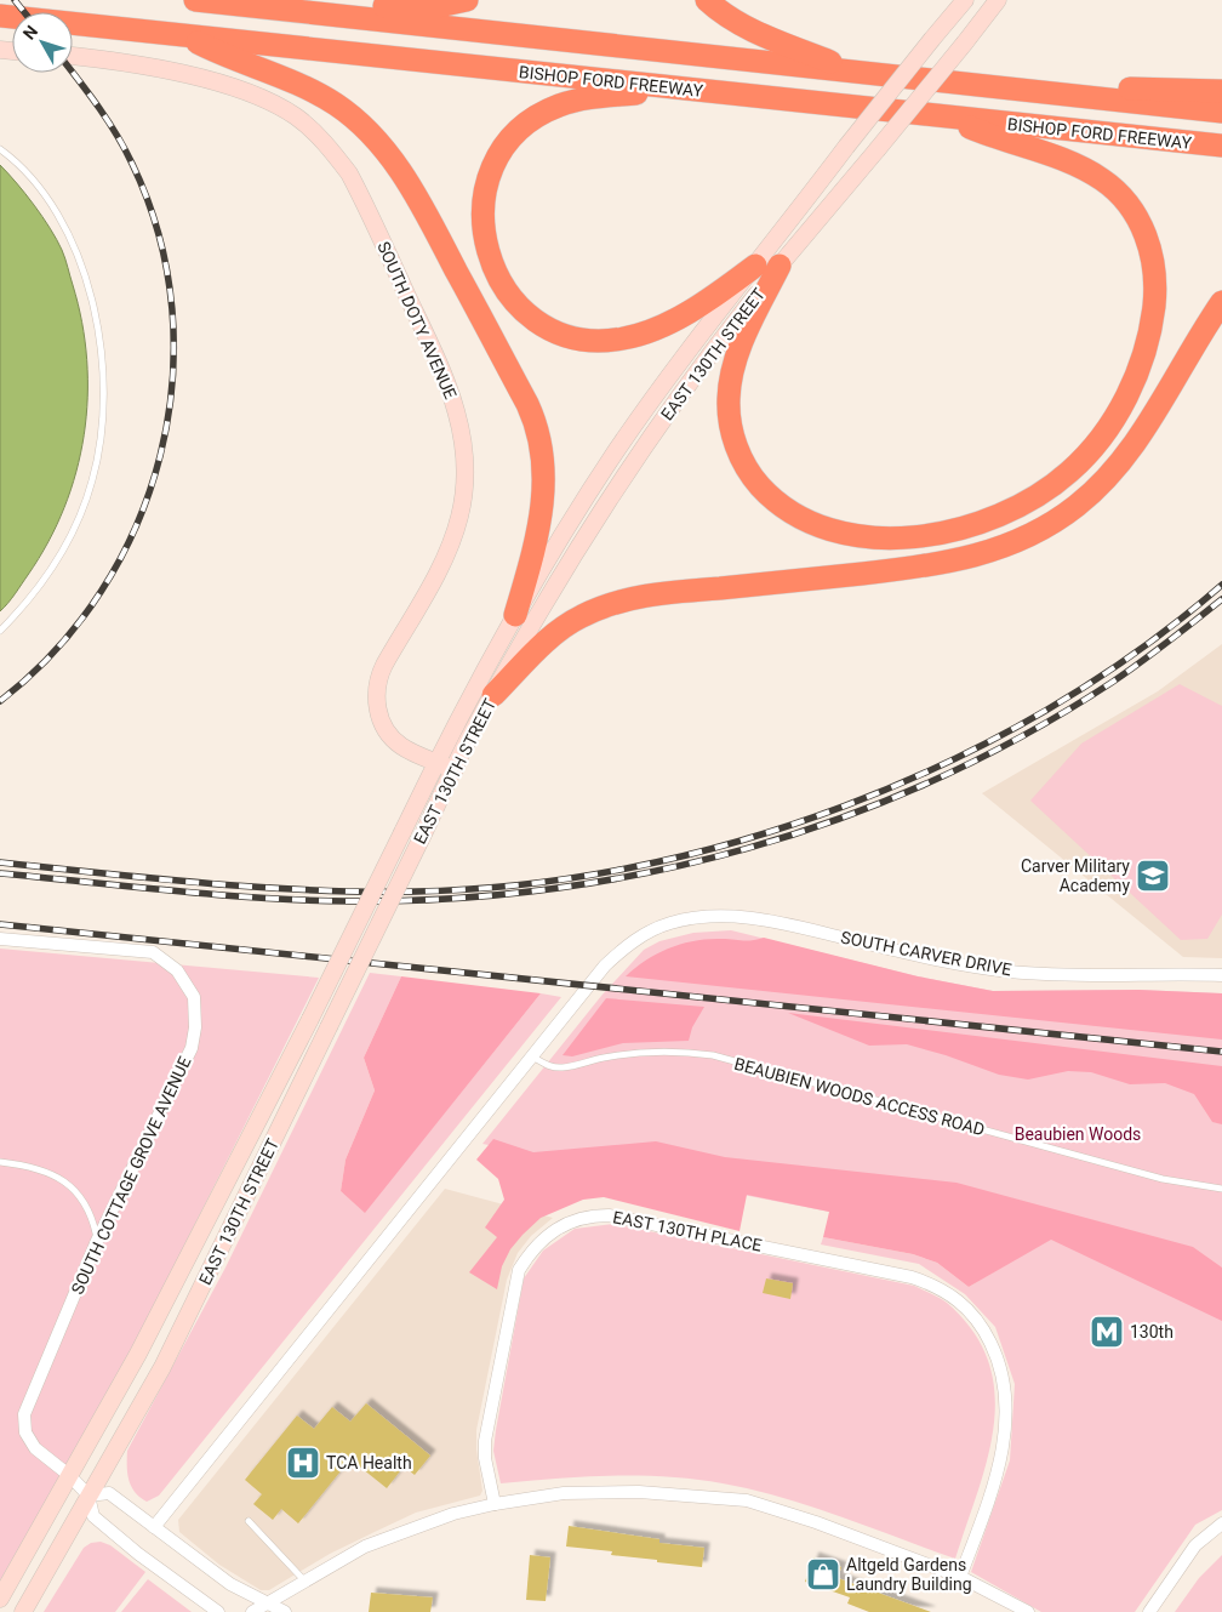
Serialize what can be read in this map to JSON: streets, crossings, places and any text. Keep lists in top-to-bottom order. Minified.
{"streets":{"highway":["BISHOP FORD FREEWAY"],"main road":["SOUTH DOTY AVENUE","EAST 130TH STREET"],"street":["SOUTH CARVER DRIVE","SOUTH COTTAGE GROVE AVENUE","EAST 130TH PLACE"],"lane":["BEAUBIEN WOODS ACCESS ROAD"]},"crossings":[["SOUTH DOTY AVENUE","EAST 130TH STREET"],["EAST 130TH STREET","SOUTH COTTAGE GROVE AVENUE"],["SOUTH CARVER DRIVE","BEAUBIEN WOODS ACCESS ROAD"]],"parks":["Beaubien Woods"],"places":{"school or university":["Carver Military Academy"],"metro station":["130th"],"hospital":["TCA Health"],"shop":["Altgeld Gardens Laundry Building"]},"north":"top left"}
